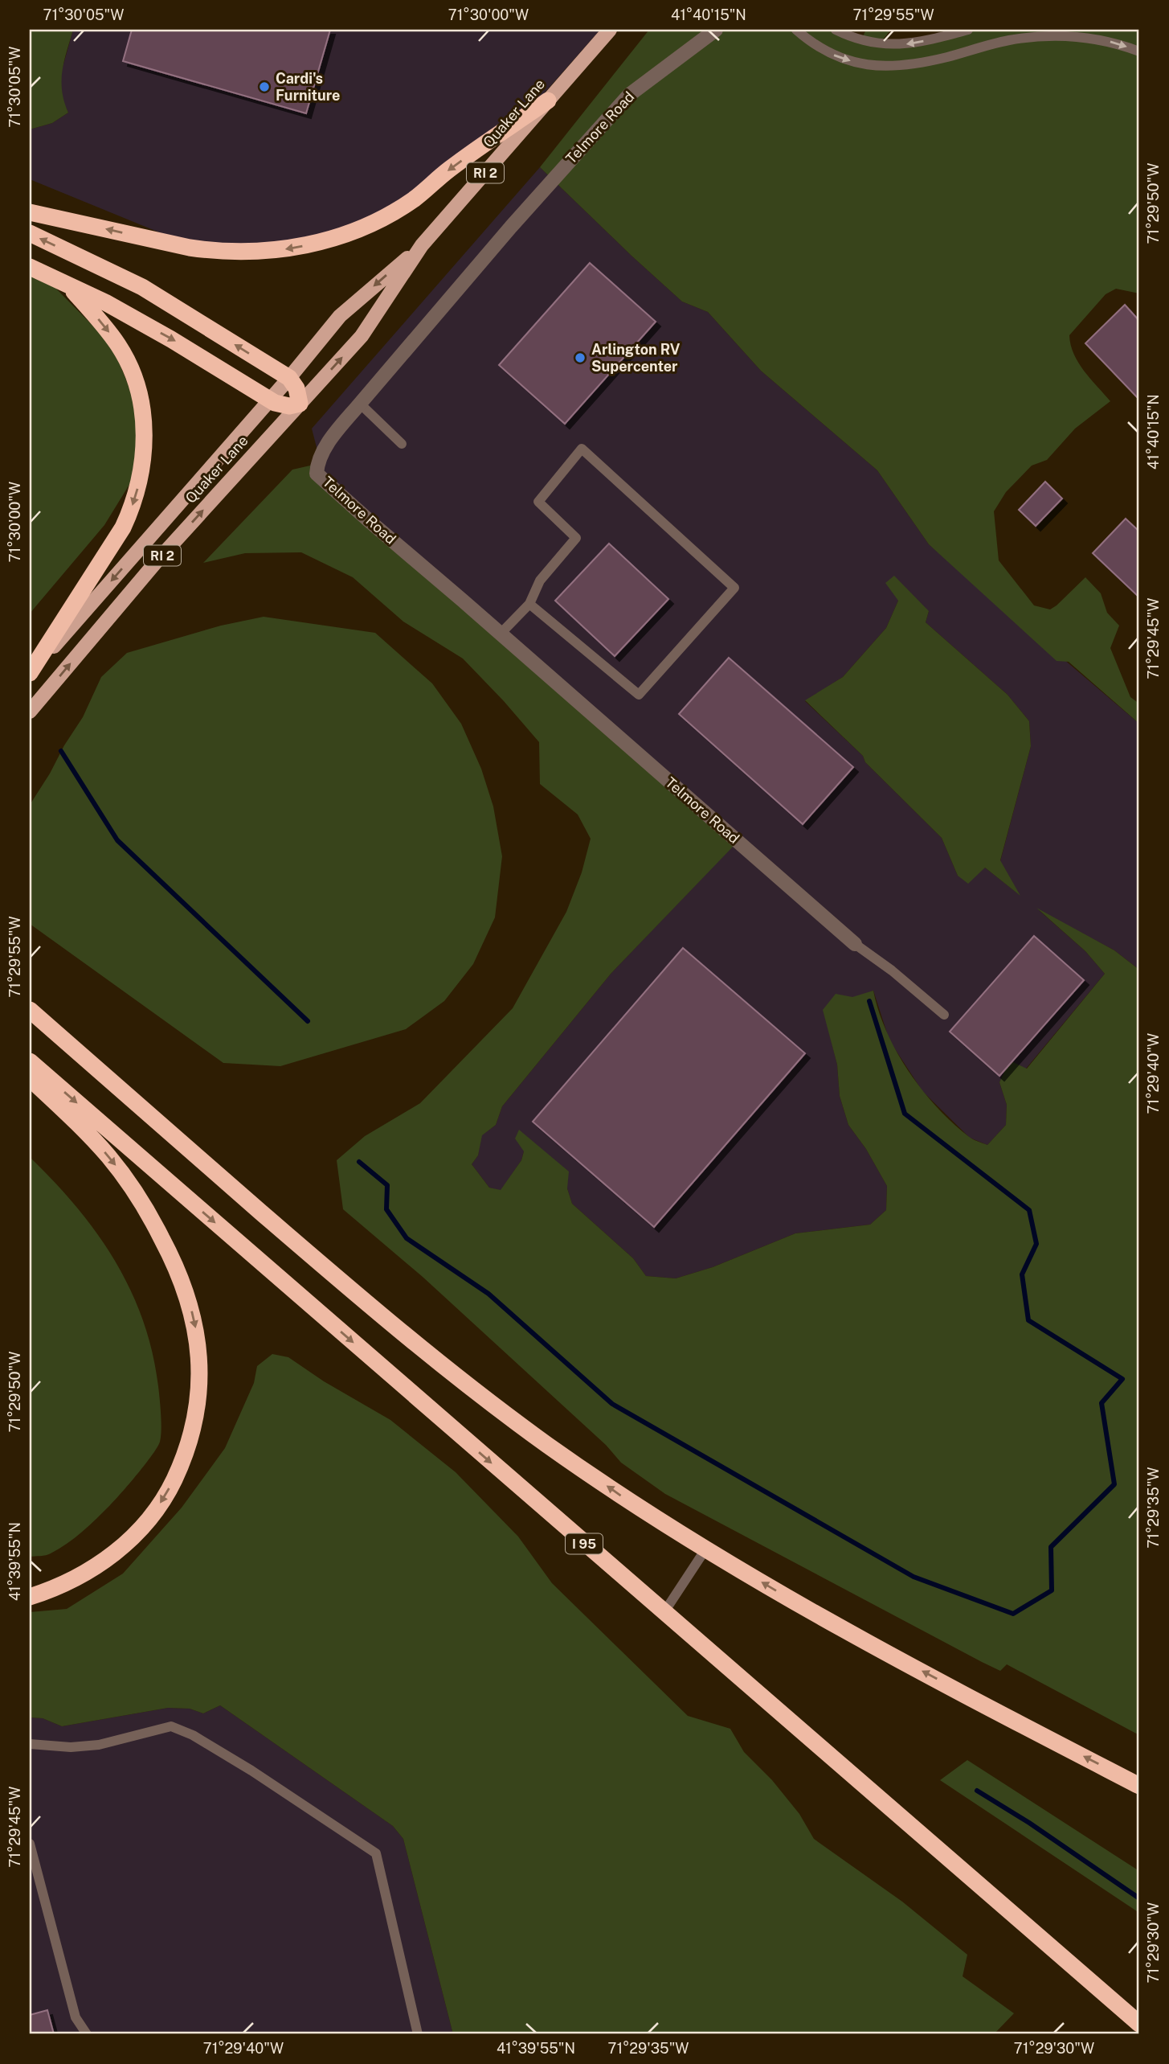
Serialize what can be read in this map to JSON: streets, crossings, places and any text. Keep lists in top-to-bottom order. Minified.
{"streets":{"highway":["I 95"],"main road":["Quaker Lane","RI 2"],"street":["Telmore Road"]},"places":["Cardi's Furniture","Arlington RV Supercenter"],"coordinates":["71°30'05\"W","71°30'00\"W","41°40'15\"N","71°29'55\"W","71°29'50\"W","71°29'45\"W","71°29'40\"W","71°29'35\"W","41°39'55\"N","71°29'30\"W"]}
